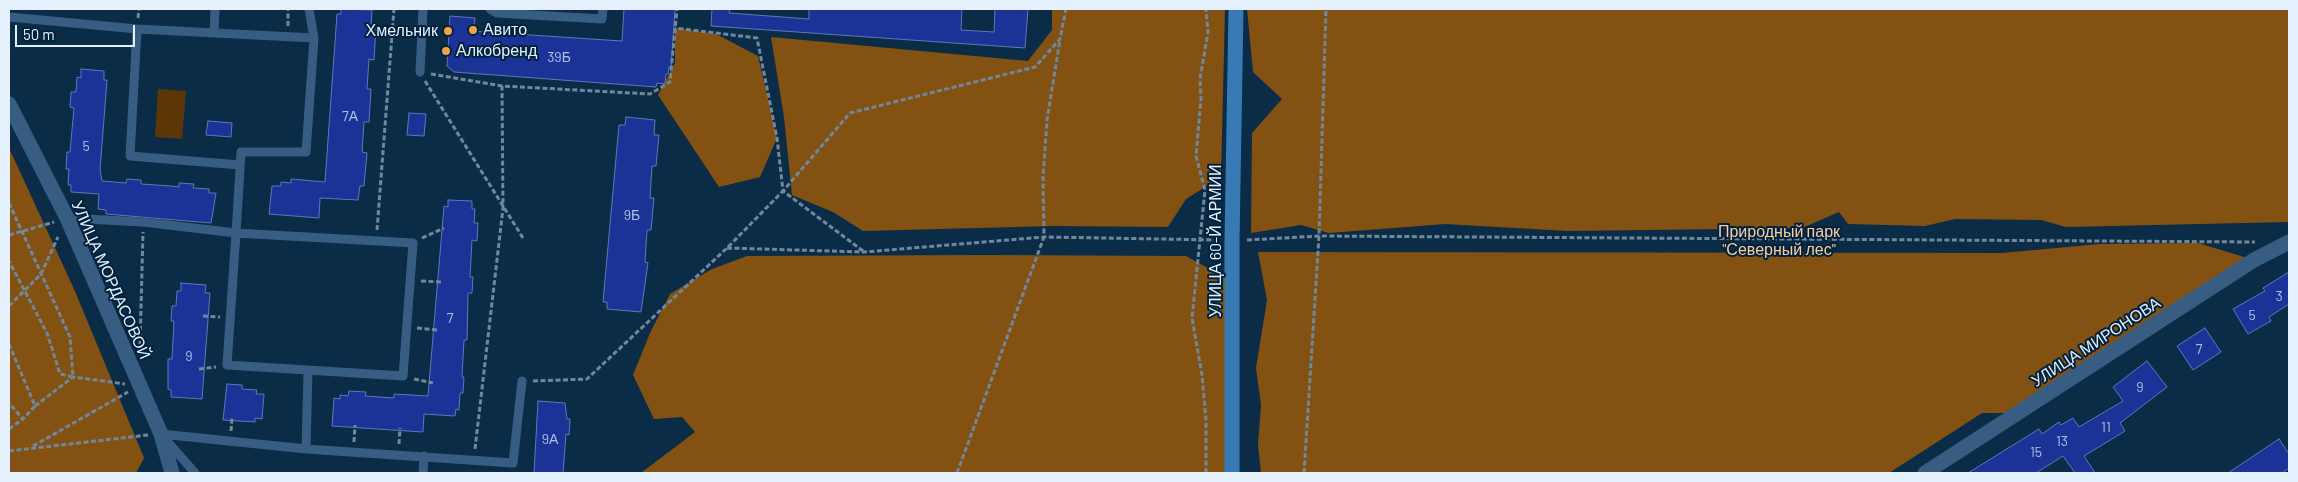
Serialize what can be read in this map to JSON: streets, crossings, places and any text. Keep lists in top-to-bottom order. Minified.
{"streets":{"street":["УЛИЦА 60-Й АРМИИ","УЛИЦА МОРДАСОВОЙ","УЛИЦА МИРОНОВА"]},"parks":["Природный парк \"Северный лес\""],"places":["Авито","Хмельник","Алкобренд"],"house_numbers":["39Б","7А","5","9Б","3","5","7","7","9","9","11","9А","13","15"],"scale_bar":"50 m"}
